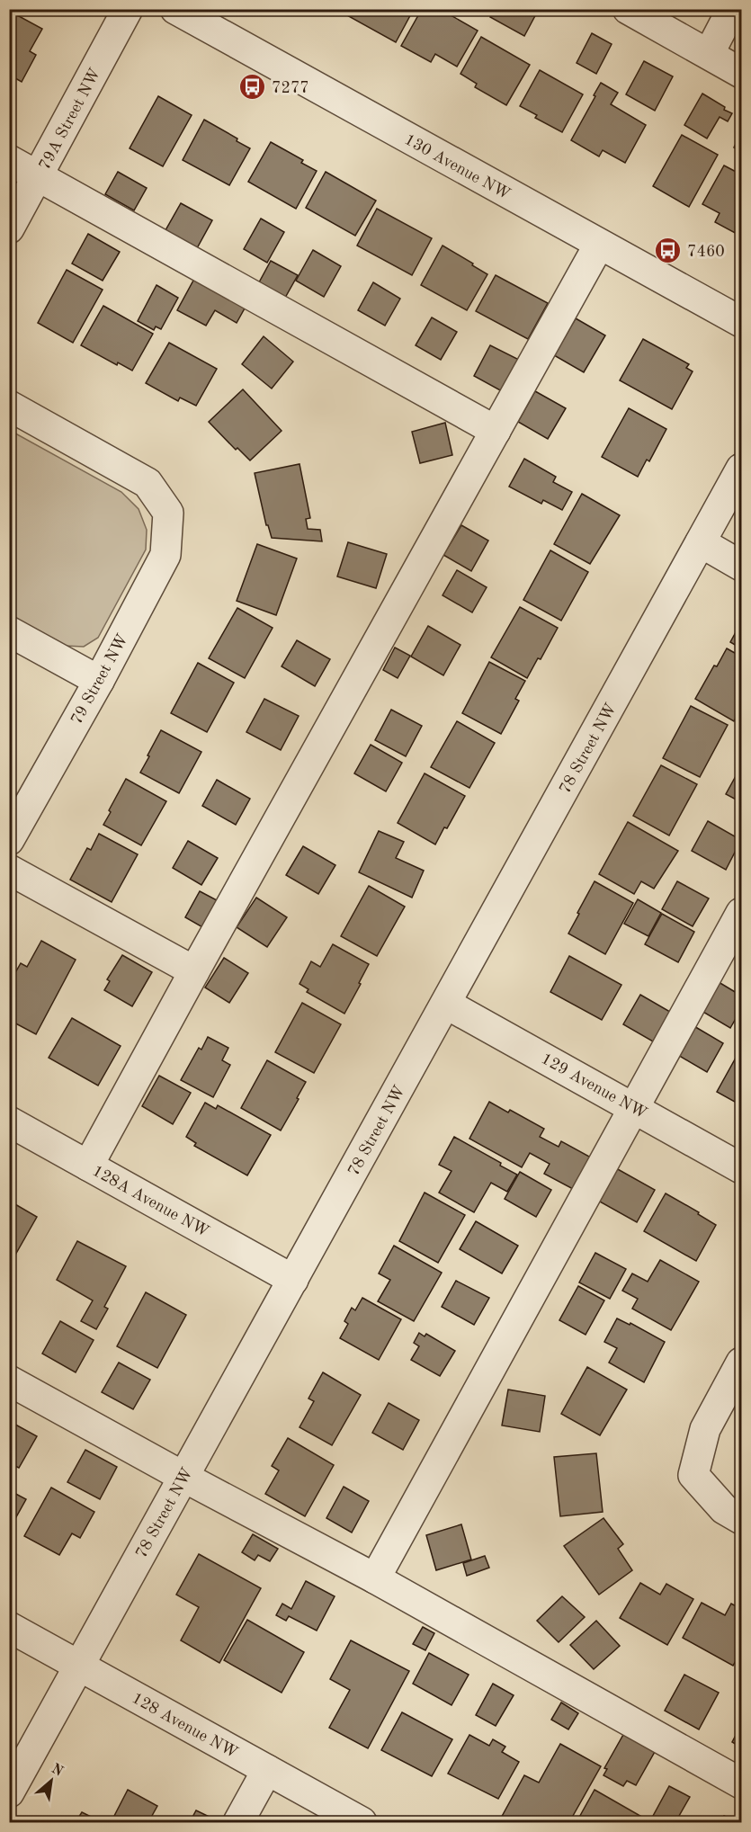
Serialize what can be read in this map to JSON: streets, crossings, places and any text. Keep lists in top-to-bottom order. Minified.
{"streets":{"street":["79A Street NW","130 Avenue NW","79 Street NW","78 Street NW","129 Avenue NW","128A Avenue NW","128 Avenue NW"]},"crossings":[["78 Street NW","129 Avenue NW"],["78 Street NW","128A Avenue NW"],["78 Street NW","128 Avenue NW"]],"places":{"bus stop":["7277","7460"]},"north":"top right"}
